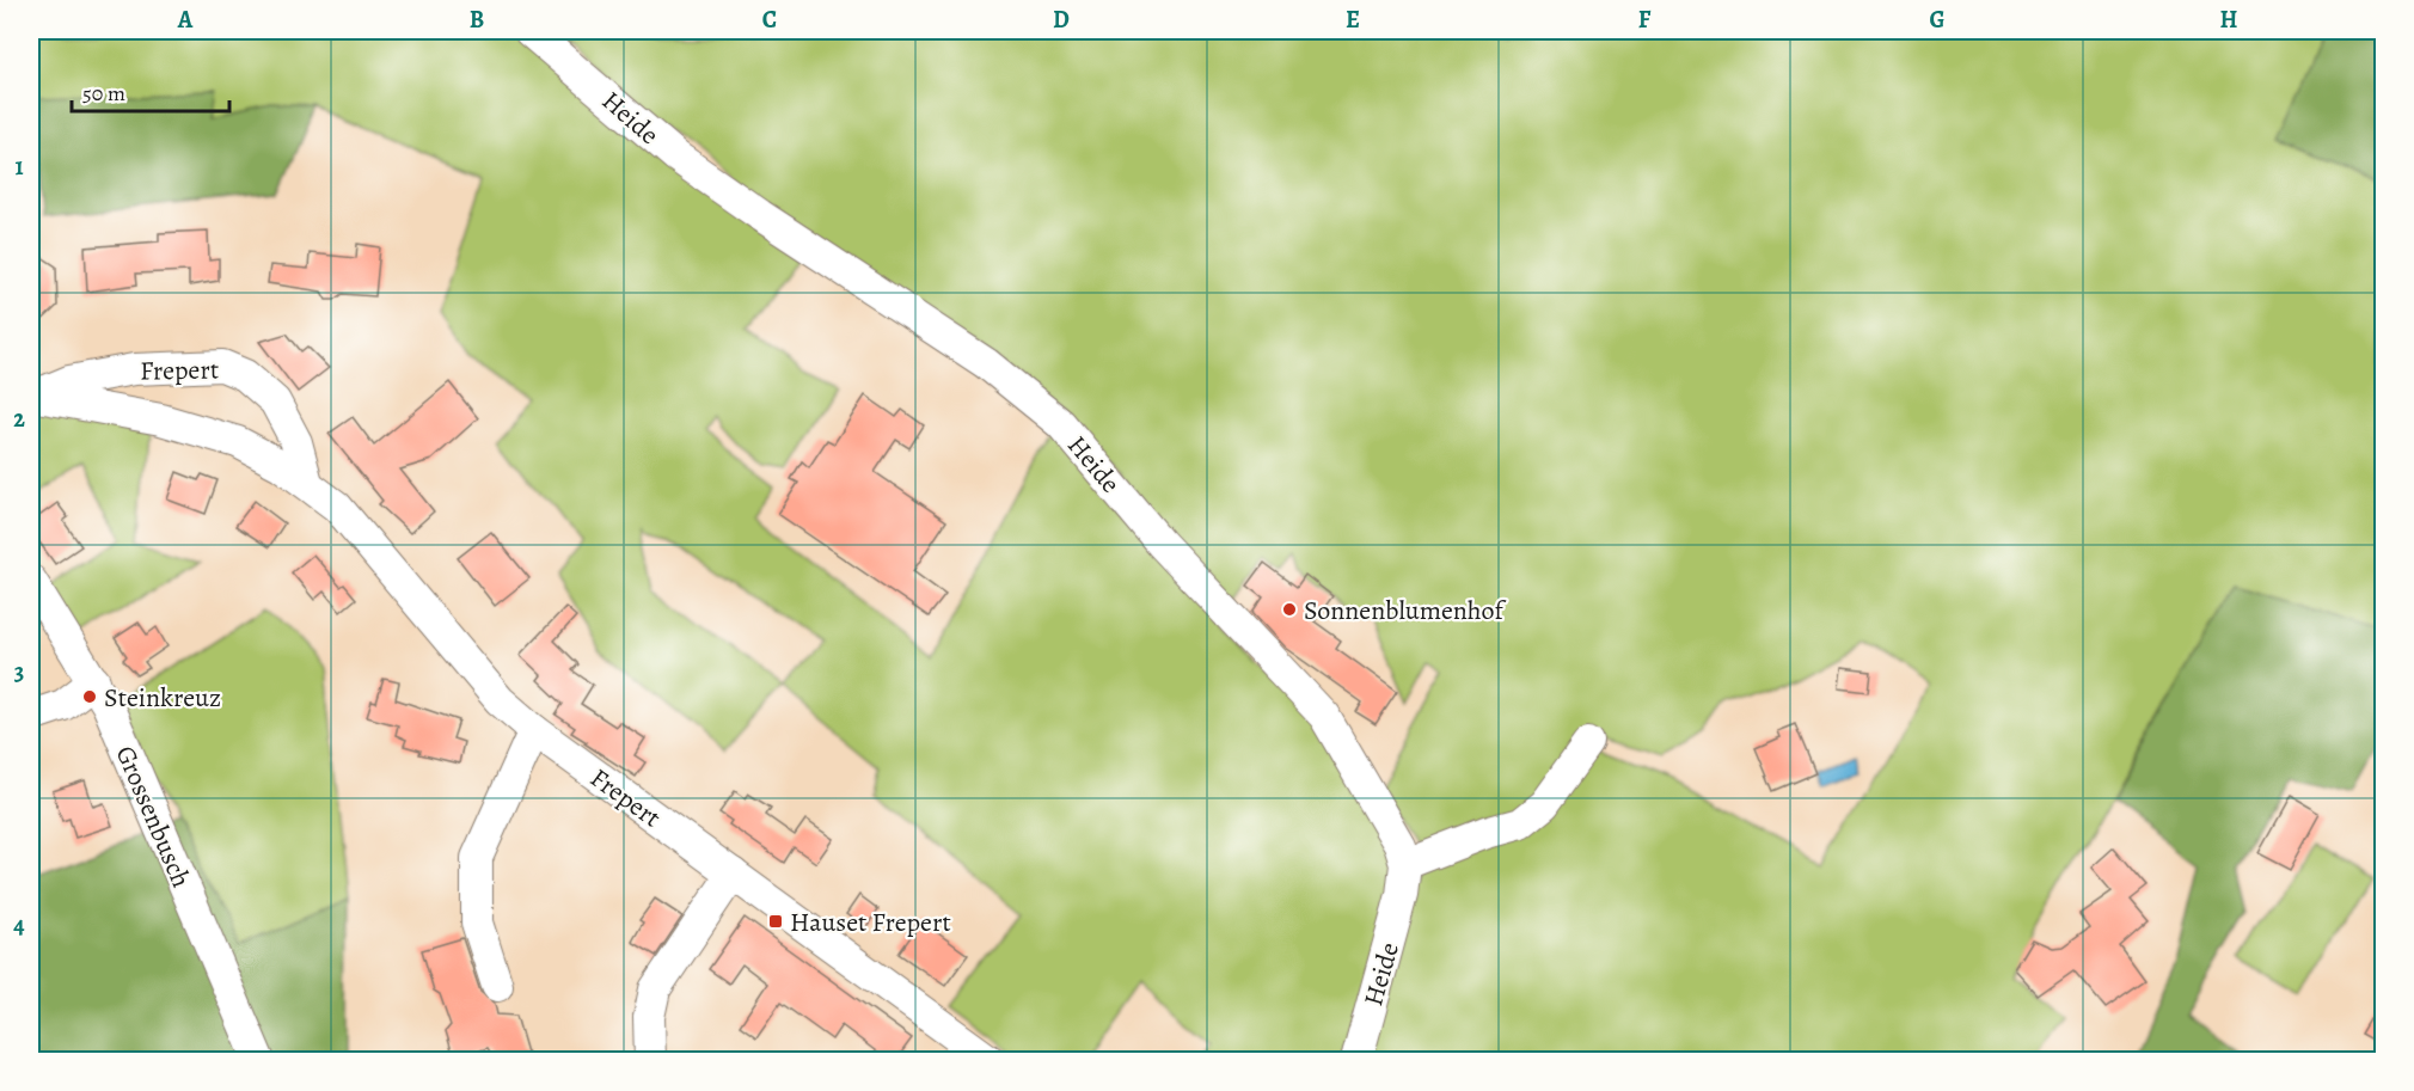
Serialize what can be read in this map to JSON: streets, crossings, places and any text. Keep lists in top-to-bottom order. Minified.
{"streets":{"street":["Heide","Frepert","Grossenbusch"]},"places":{"other":["Sonnenblumenhof","Steinkreuz"],"transit":["Hauset Frepert"]},"scale_bar":"50 m","grid":{"columns":["A","B","C","D","E","F","G","H"],"rows":["1","2","3","4"]}}
